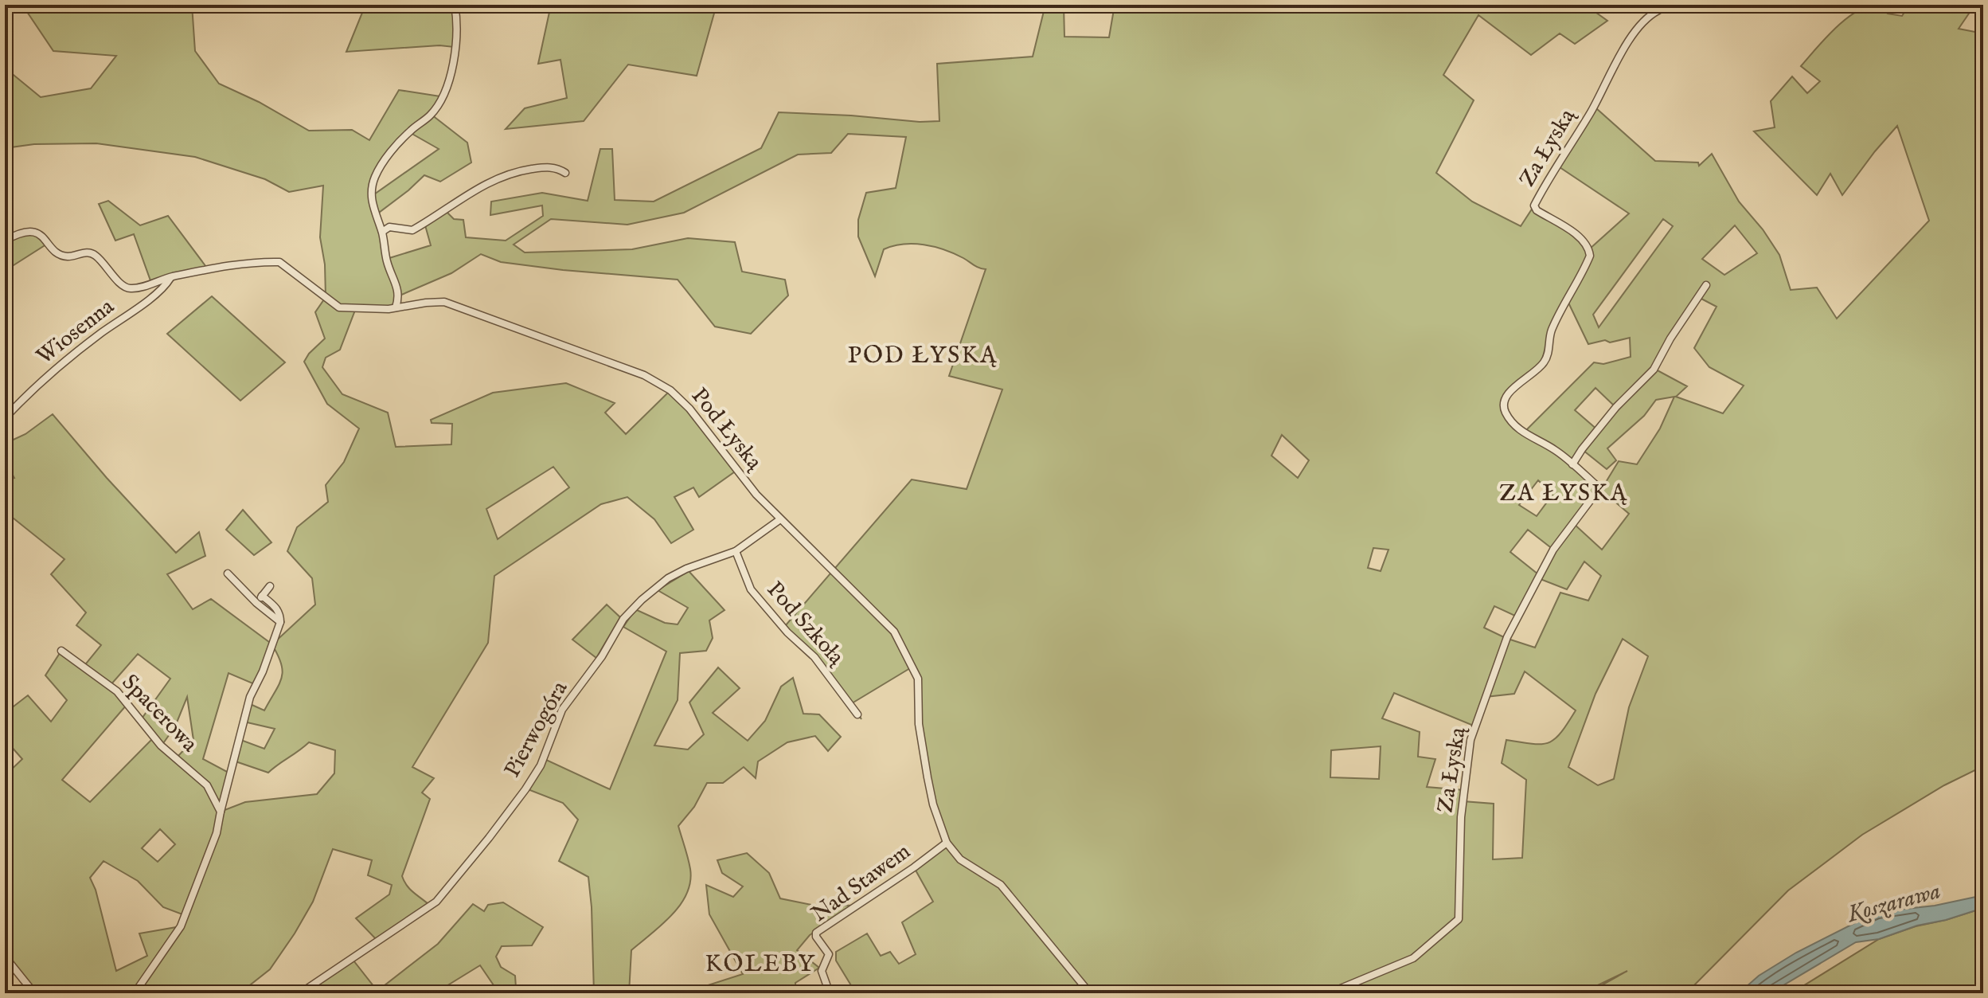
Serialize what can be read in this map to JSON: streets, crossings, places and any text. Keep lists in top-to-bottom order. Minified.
{"streets":{"street":["Za Łyską","Wiosenna","Pod Łyską","Pod Szkołą","Spacerowa","Pierwogóra","Nad Stawem"]},"crossings":[["Wiosenna","Pod Łyską"],["Pod Łyską","Pierwogóra"],["Pod Łyską","Nad Stawem"],["Pod Szkołą","Pierwogóra"]],"districts":["POD ŁYSKĄ","ZA ŁYSKĄ","KOLEBY"],"water":["Koszarawa"]}
